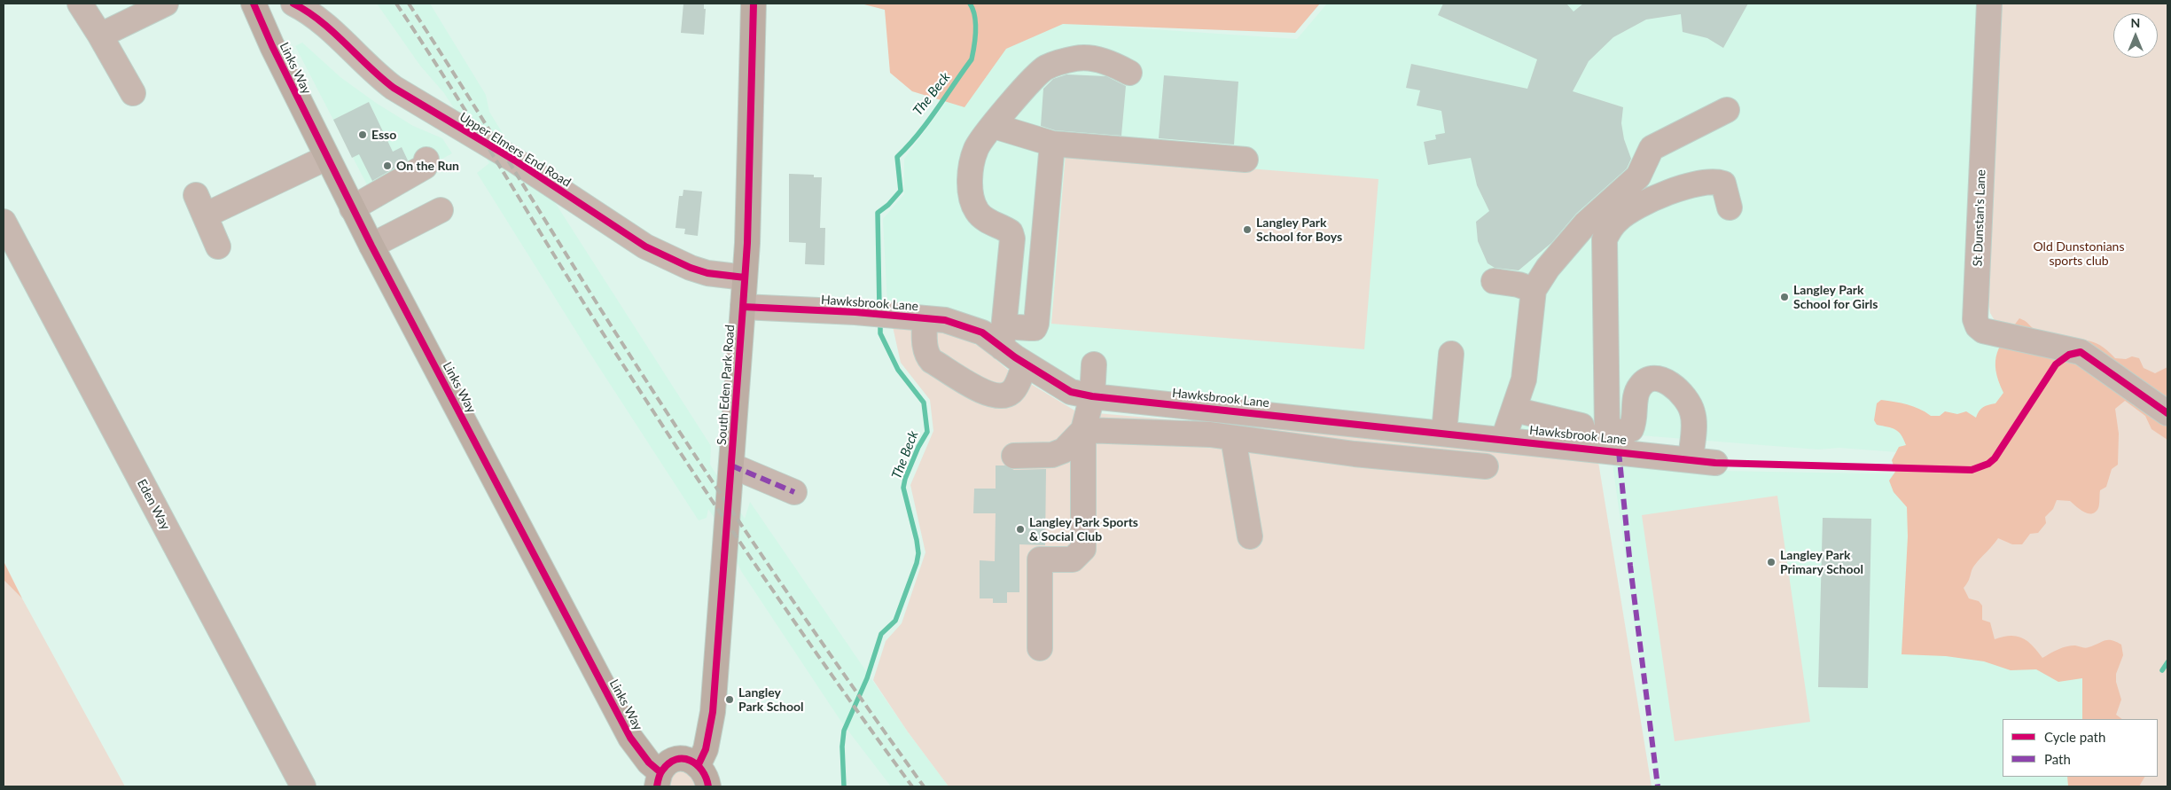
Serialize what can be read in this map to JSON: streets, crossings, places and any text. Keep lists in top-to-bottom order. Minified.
{"streets":{"main road":["Links Way","South Eden Park Road"],"street":["Upper Elmers End Road","St Dunstan's Lane","Hawksbrook Lane","Eden Way"]},"crossings":[["Upper Elmers End Road","South Eden Park Road"],["Hawksbrook Lane","South Eden Park Road"]],"water":["The Beck"],"parks":["Old Dunstonians sports club"],"places":["Esso","On the Run","Langley Park School for Boys","Langley Park School for Girls","Langley Park Sports & Social Club","Langley Park Primary School","Langley Park School"],"legend":["Cycle path","Path"],"north":"top"}
